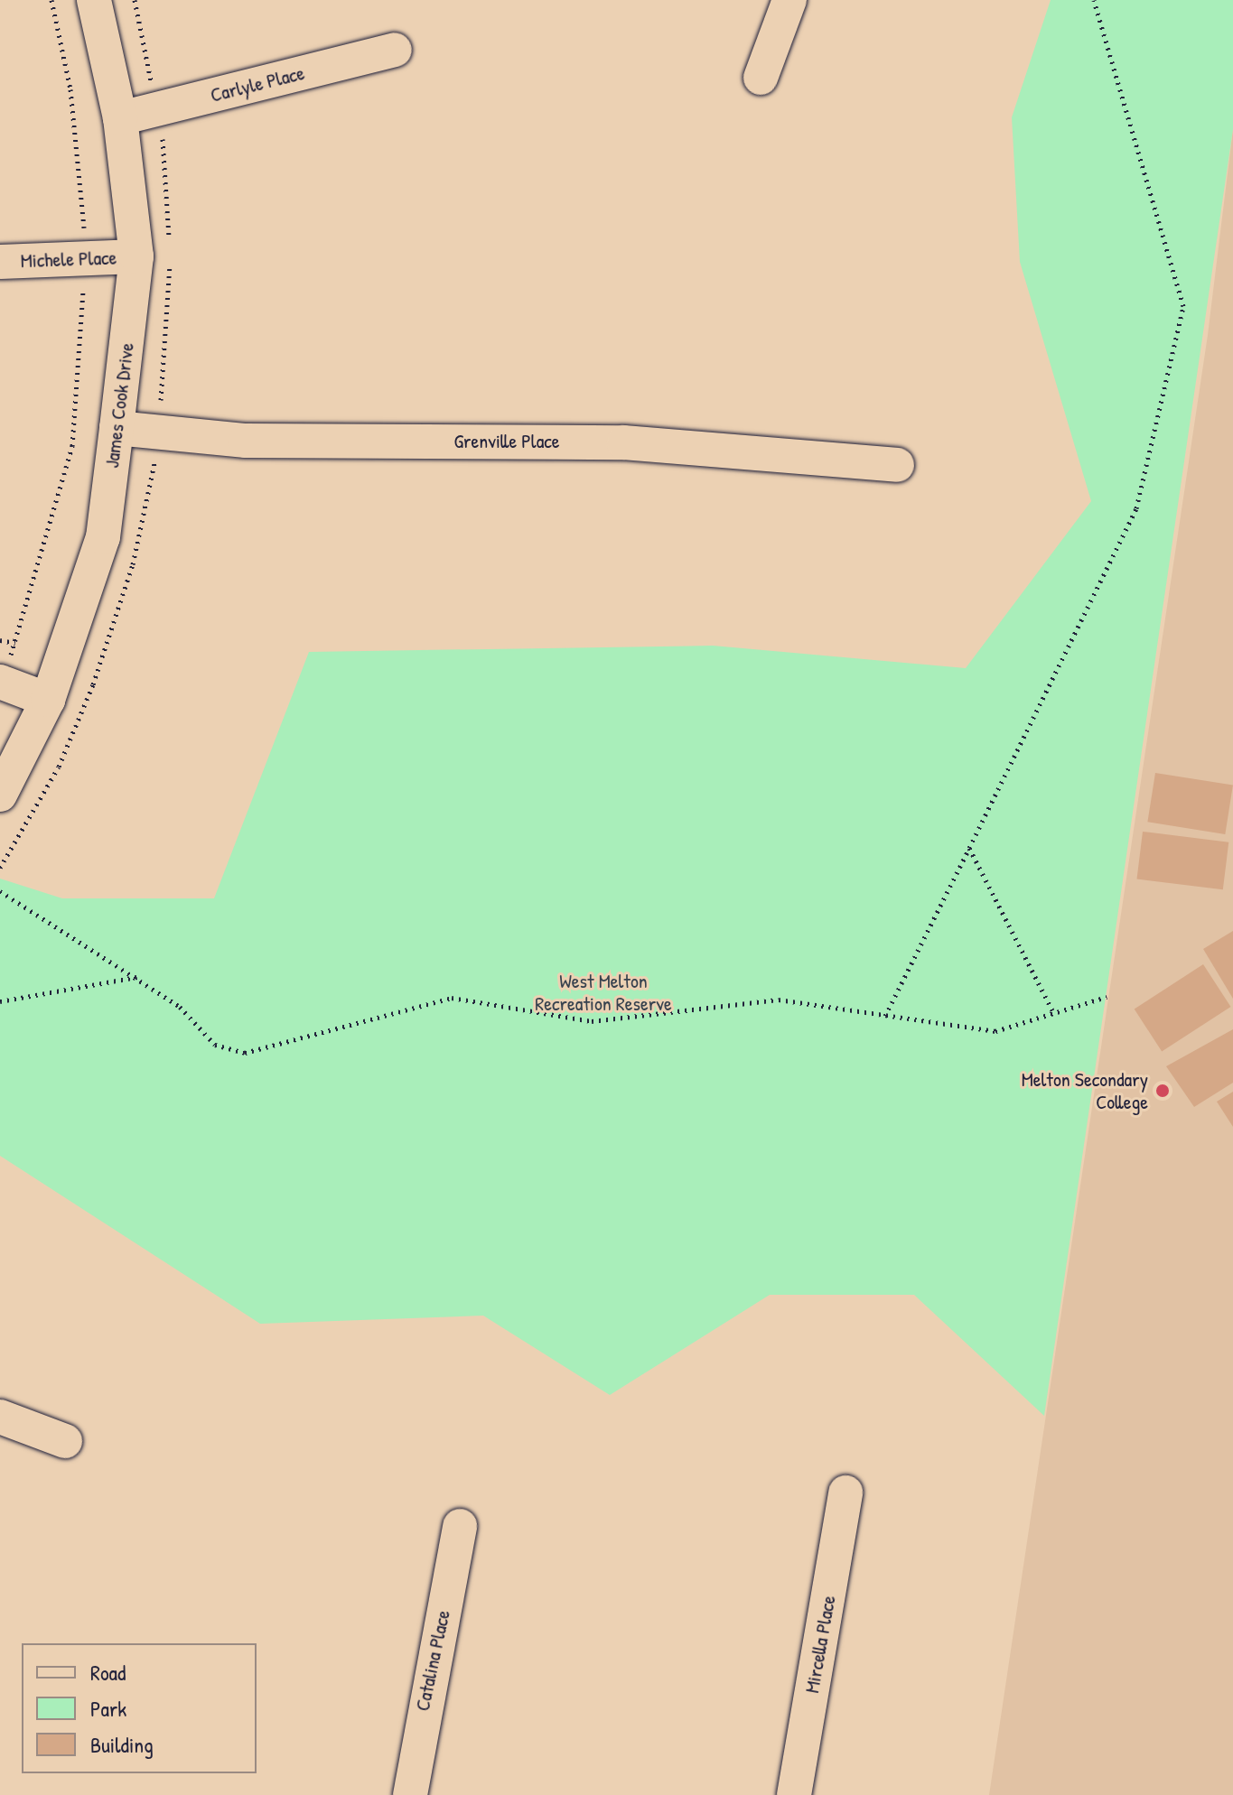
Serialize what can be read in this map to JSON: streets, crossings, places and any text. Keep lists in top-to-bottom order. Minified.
{"streets":{"street":["Carlyle Place","Michele Place","James Cook Drive","Grenville Place","Mircella Place","Catalina Place"]},"crossings":[["Carlyle Place","James Cook Drive"],["Michele Place","James Cook Drive"],["James Cook Drive","Grenville Place"]],"parks":["West Melton Recreation Reserve"],"places":["Melton Secondary College"],"legend":["Road","Park","Building"]}
